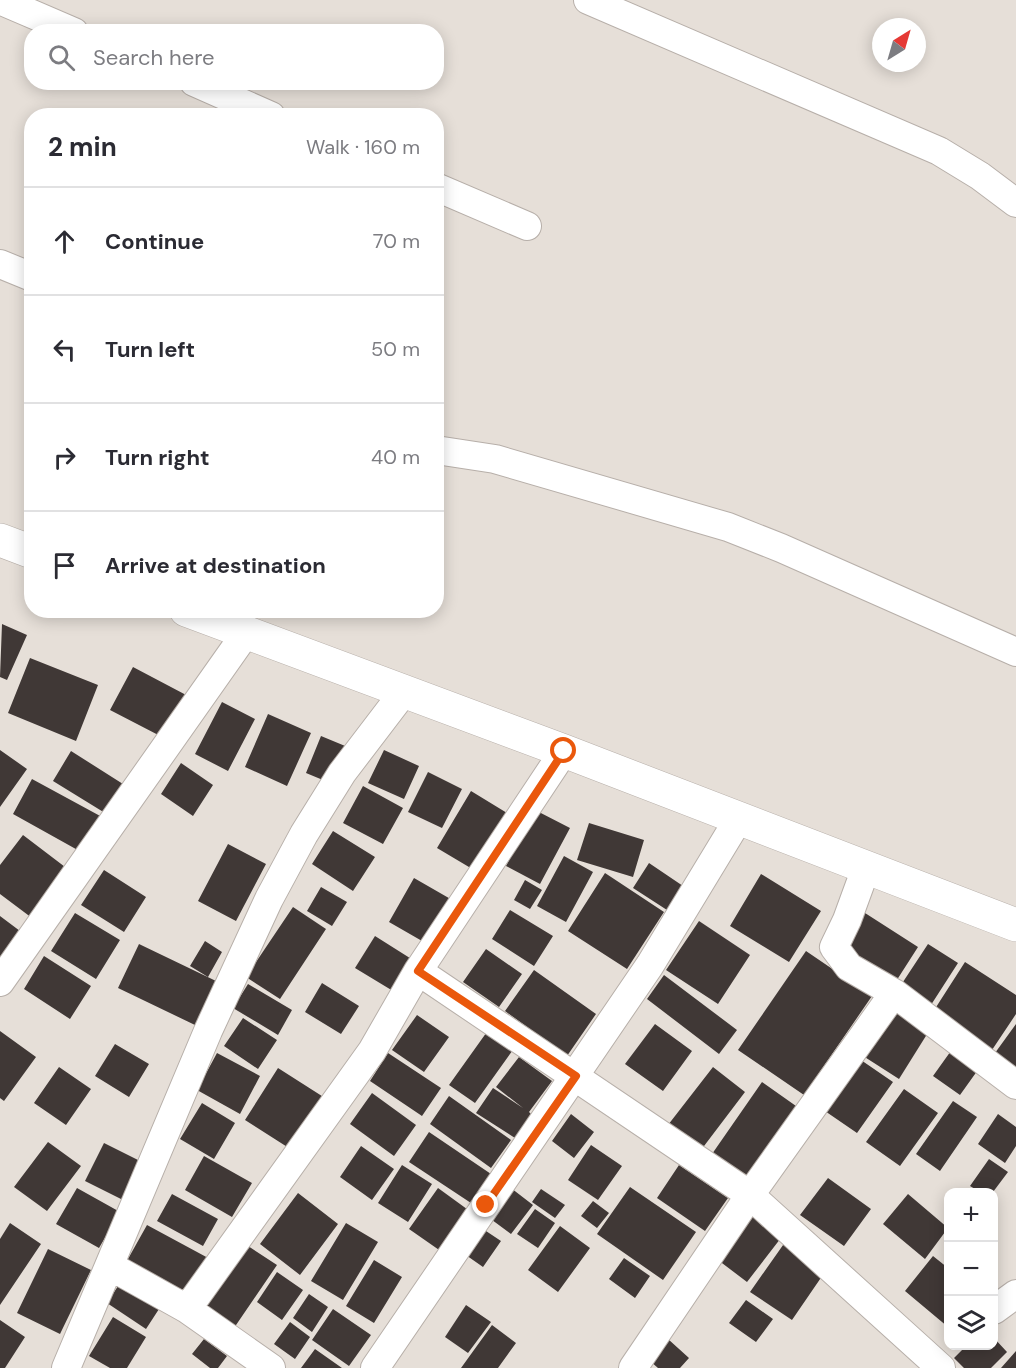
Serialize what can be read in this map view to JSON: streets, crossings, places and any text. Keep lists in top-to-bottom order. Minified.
{"north":"top right","page":{"search":"Search here","heading":["2 min","Walk · 160 m"],"list":[["Continue","70 m"],["Turn left","50 m"],["Turn right","40 m"],"Arrive at destination"],"map_buttons":["+","−"]}}
